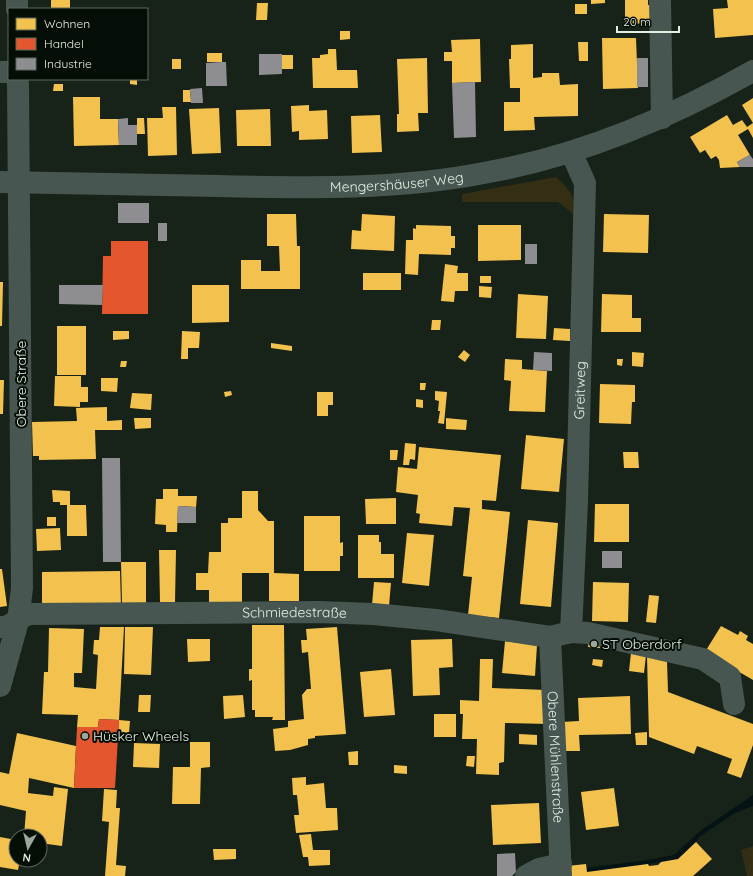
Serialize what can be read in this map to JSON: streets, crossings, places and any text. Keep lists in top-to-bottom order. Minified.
{"streets":{"street":["Mengershäuser Weg","Obere Straße","Greitweg","Schmiedestraße","Obere Mühlenstraße"]},"crossings":[["Mengershäuser Weg","Obere Straße"],["Mengershäuser Weg","Greitweg"],["Obere Straße","Schmiedestraße"],["Greitweg","Schmiedestraße"],["Greitweg","Obere Mühlenstraße"],["Schmiedestraße","Obere Mühlenstraße"]],"places":["ST Oberdorf","Hüsker Wheels"],"legend":["Wohnen","Handel","Industrie"],"scale_bar":"20 m","north":"bottom"}
